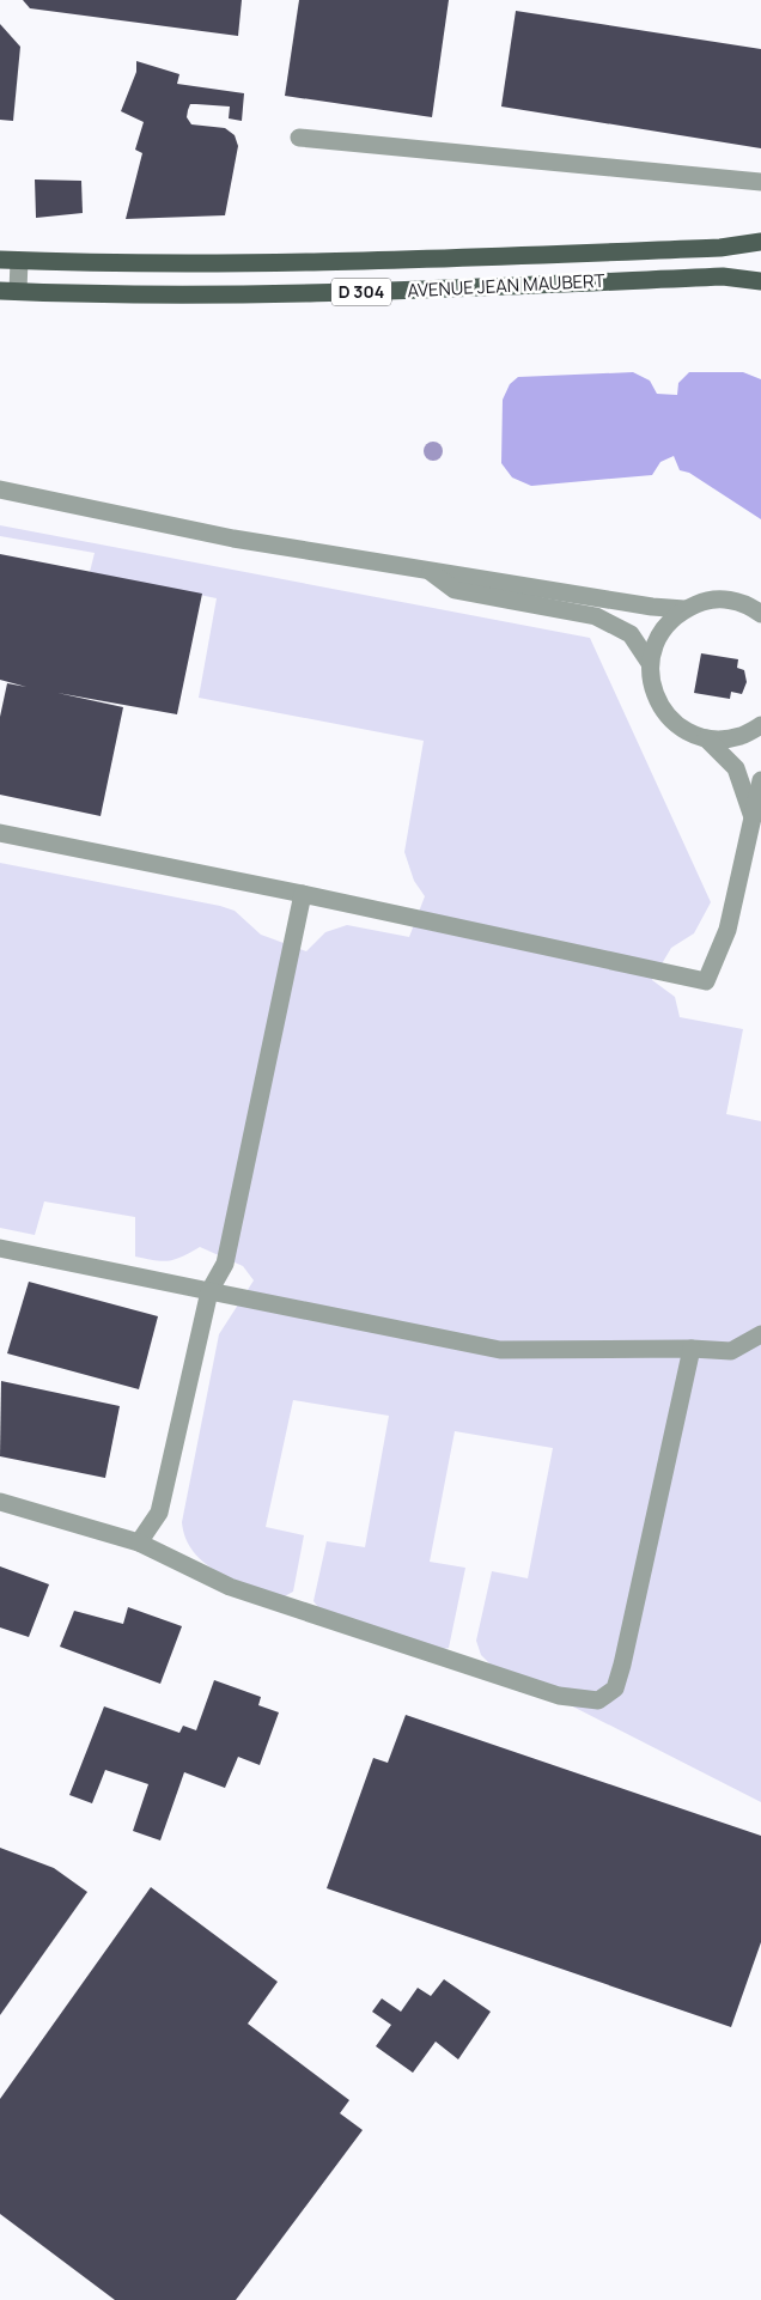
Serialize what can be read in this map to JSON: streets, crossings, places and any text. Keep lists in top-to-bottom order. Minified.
{"streets":{"main road":["AVENUE JEAN MAUBERT","D 304"]}}
